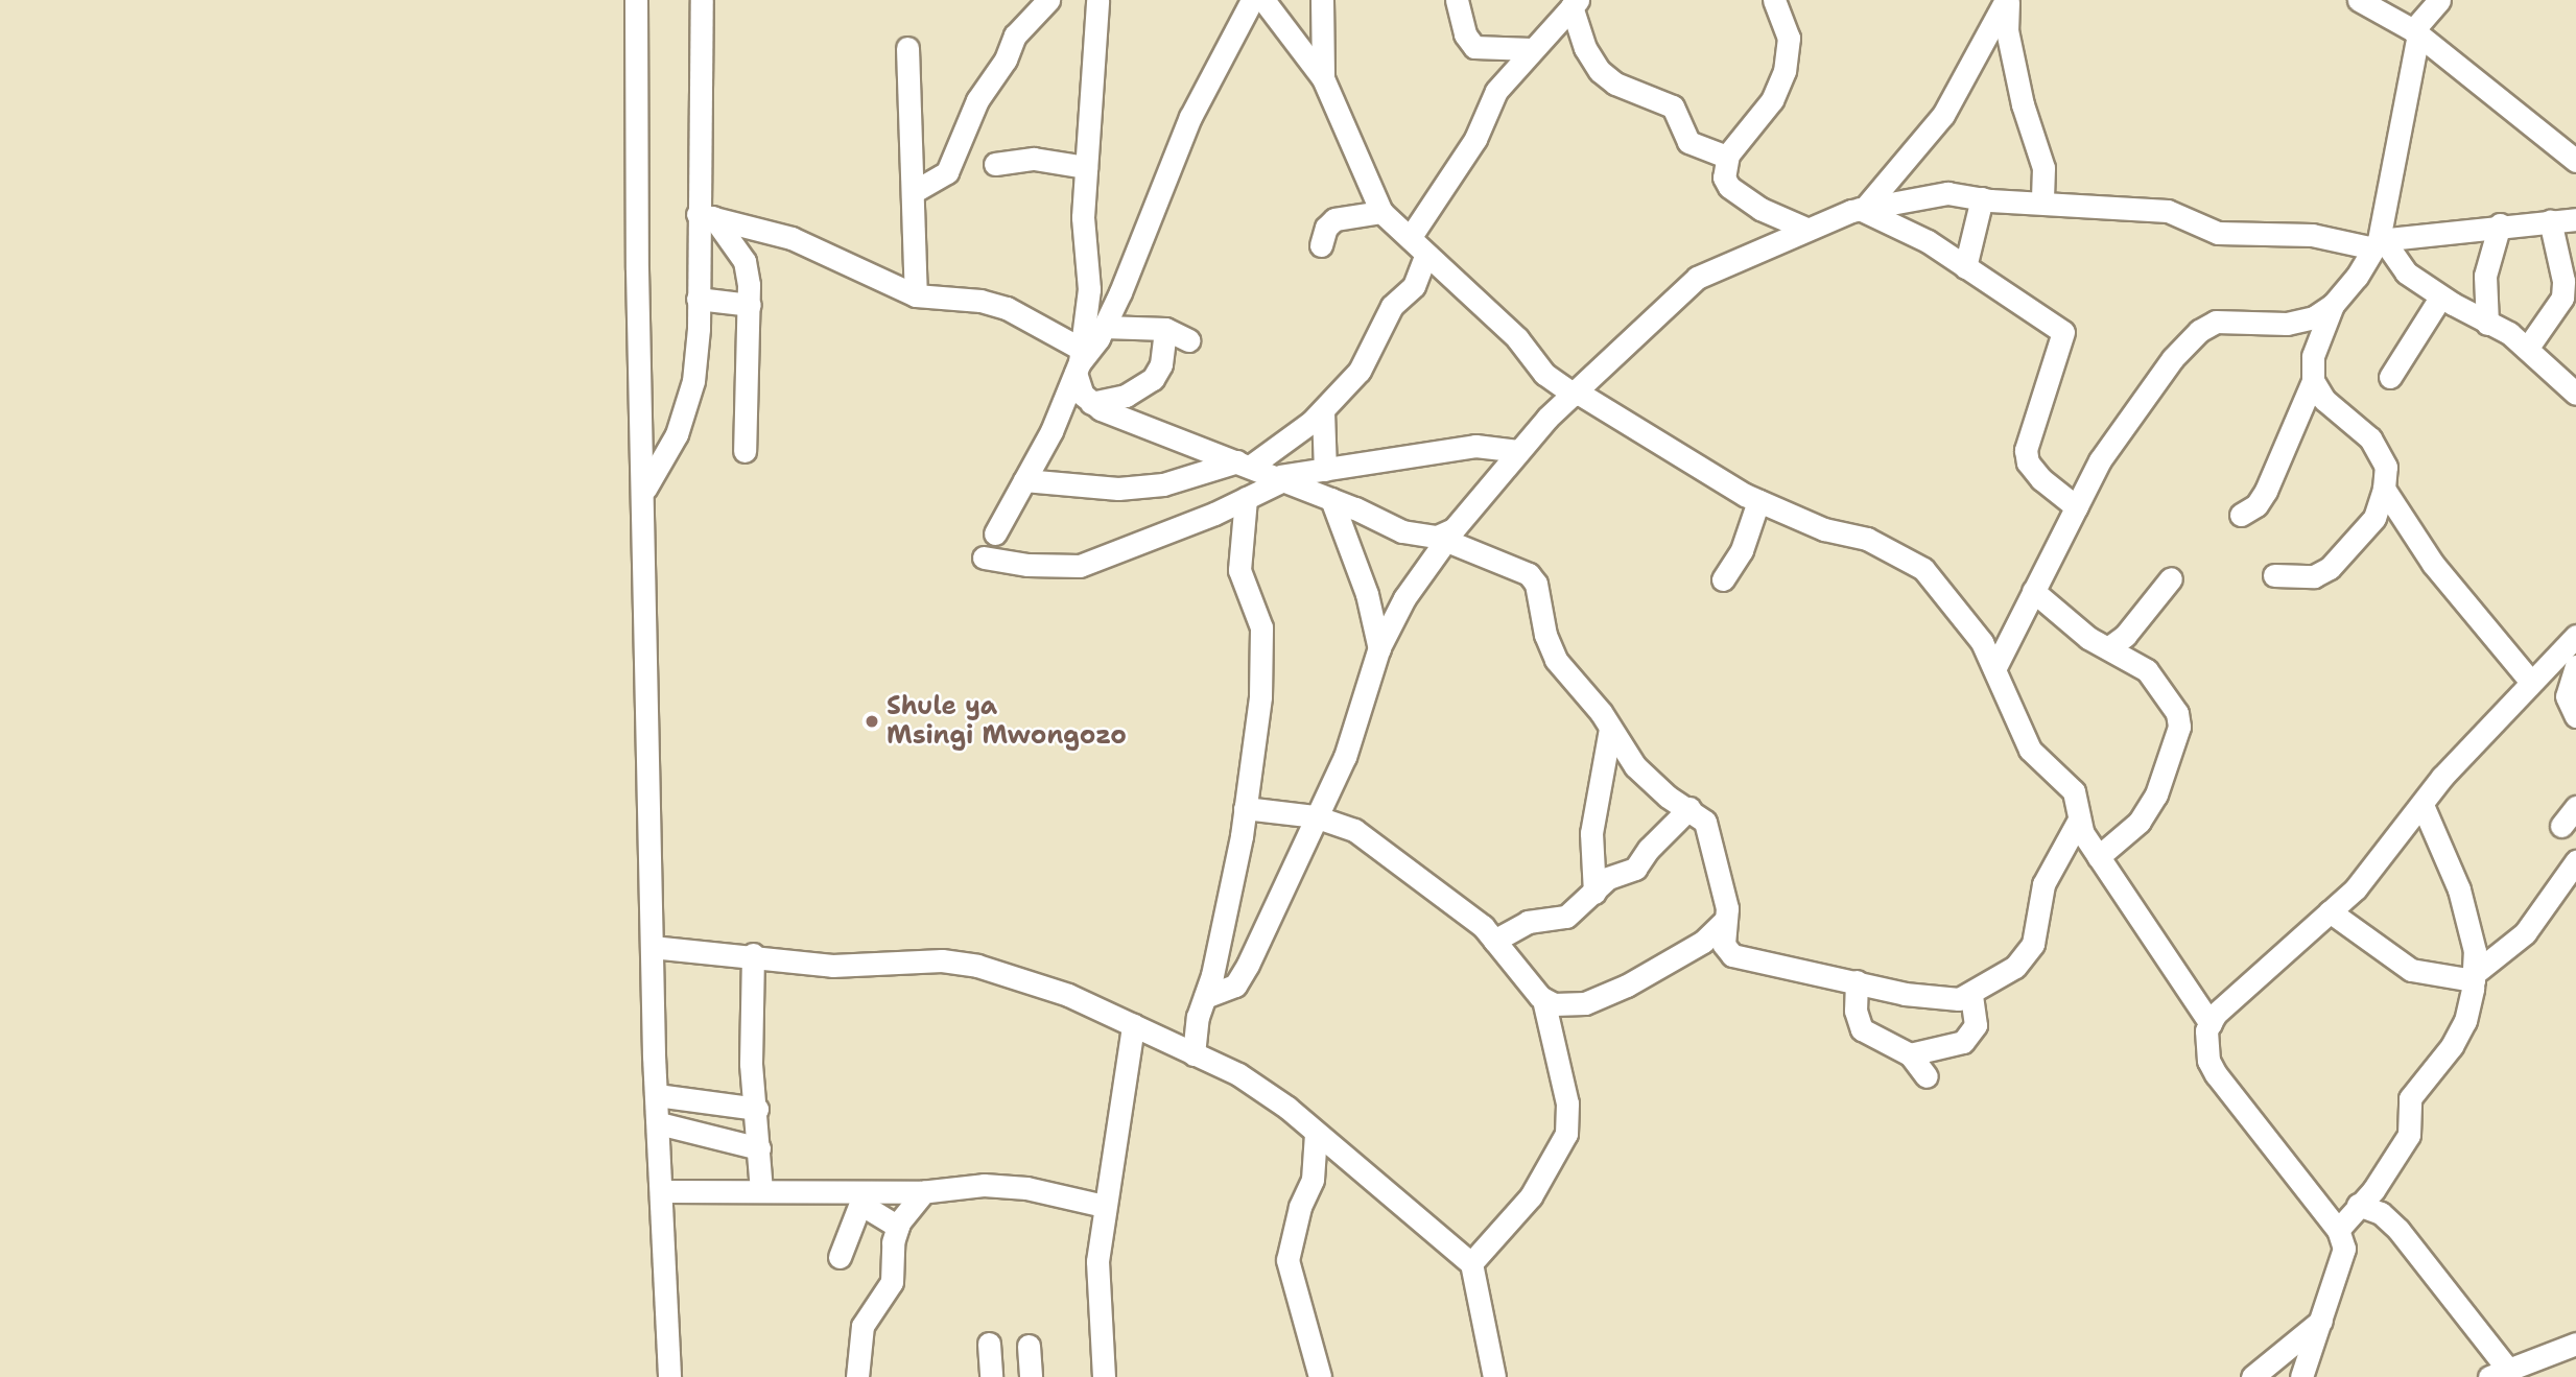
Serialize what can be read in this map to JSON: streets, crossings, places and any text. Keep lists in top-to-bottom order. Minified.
{"places":["Shule ya Msingi Mwongozo"]}
